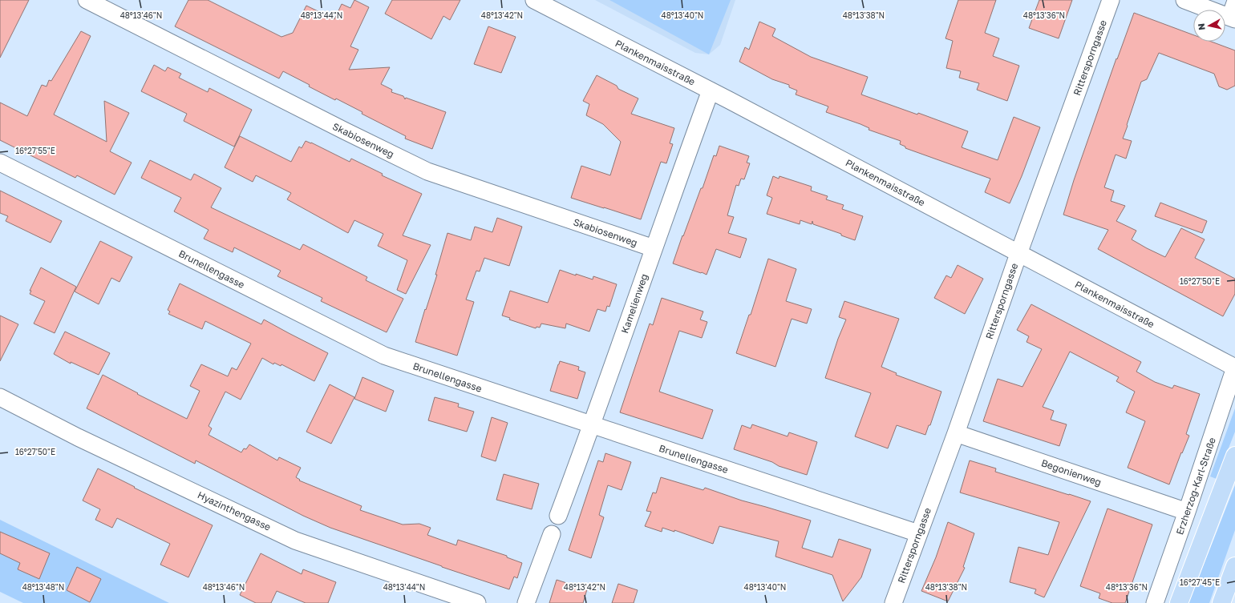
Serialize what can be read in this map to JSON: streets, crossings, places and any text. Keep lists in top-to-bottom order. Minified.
{"streets":{"street":["Rittersporngasse","Plankenmaisstraße","Skabiosenweg","Brunellengasse","Kamelienweg","Begonienweg","Erzherzog-Karl-Straße","Hyazinthengasse"]},"crossings":[["Rittersporngasse","Plankenmaisstraße"],["Rittersporngasse","Brunellengasse"],["Rittersporngasse","Begonienweg"],["Plankenmaisstraße","Kamelienweg"],["Plankenmaisstraße","Erzherzog-Karl-Straße"],["Skabiosenweg","Kamelienweg"],["Brunellengasse","Kamelienweg"],["Begonienweg","Erzherzog-Karl-Straße"]],"north":"left","coordinates":["48°13'46\"N","48°13'44\"N","48°13'42\"N","48°13'40\"N","48°13'38\"N","48°13'36\"N","16°27'55\"E","16°27'50\"E","16°27'45\"E","48°13'48\"N"]}
